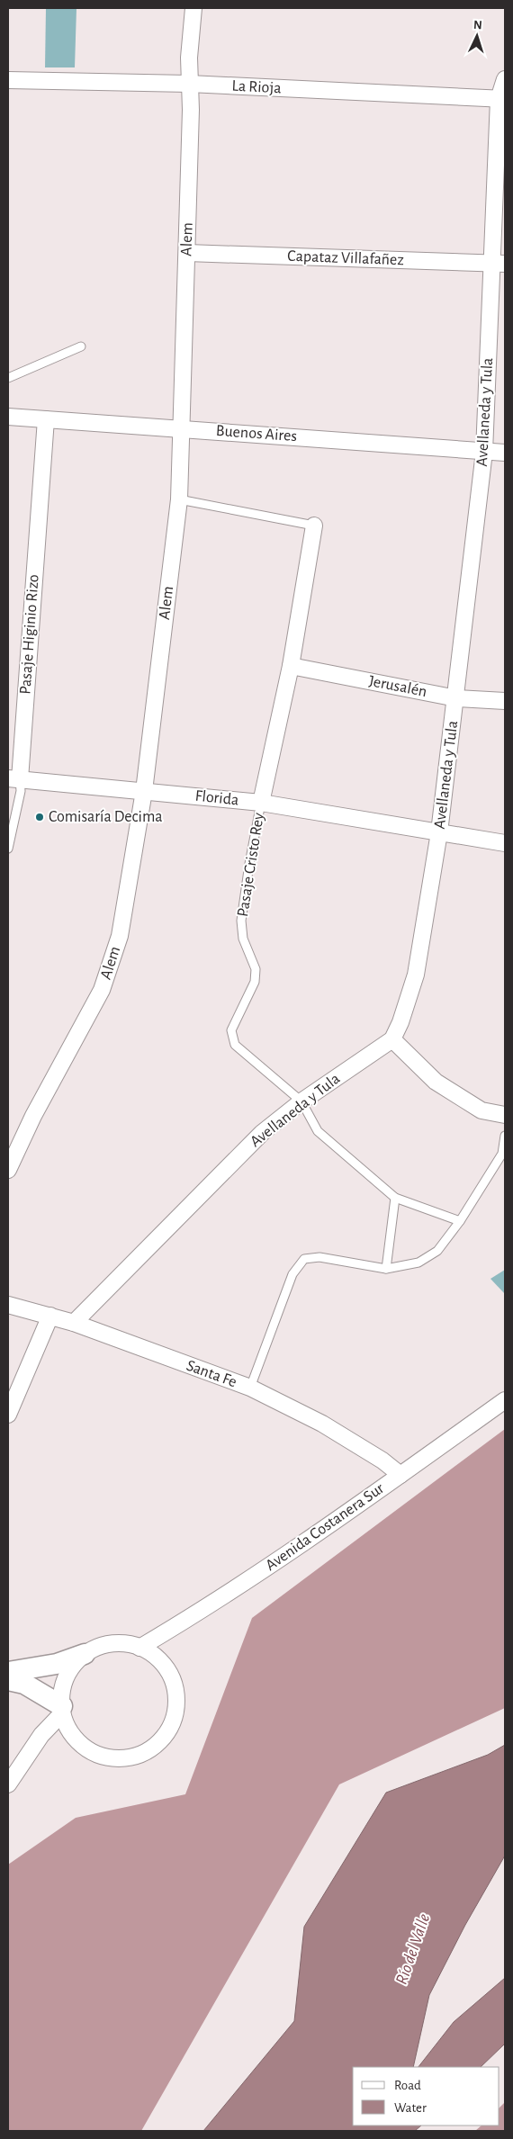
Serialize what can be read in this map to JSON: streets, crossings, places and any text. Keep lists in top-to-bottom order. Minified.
{"streets":{"street":["La Rioja","Alem","Capataz Villafañez","Avellaneda y Tula","Buenos Aires","Pasaje Higinio Rizo","Jerusalén","Florida","Pasaje Cristo Rey","Santa Fe","Avenida Costanera Sur"]},"crossings":[["La Rioja","Alem"],["La Rioja","Avellaneda y Tula"],["Alem","Capataz Villafañez"],["Alem","Buenos Aires"],["Alem","Florida"],["Alem","Pasaje Cristo Rey"],["Capataz Villafañez","Avellaneda y Tula"],["Avellaneda y Tula","Buenos Aires"],["Avellaneda y Tula","Jerusalén"],["Avellaneda y Tula","Florida"],["Avellaneda y Tula","Pasaje Cristo Rey"],["Avellaneda y Tula","Santa Fe"],["Buenos Aires","Pasaje Higinio Rizo"],["Pasaje Higinio Rizo","Florida"],["Jerusalén","Pasaje Cristo Rey"],["Florida","Pasaje Cristo Rey"],["Santa Fe","Avenida Costanera Sur"]],"water":["Río del Valle"],"places":["Comisaría Decima"],"legend":["Road","Water"],"north":"top"}
